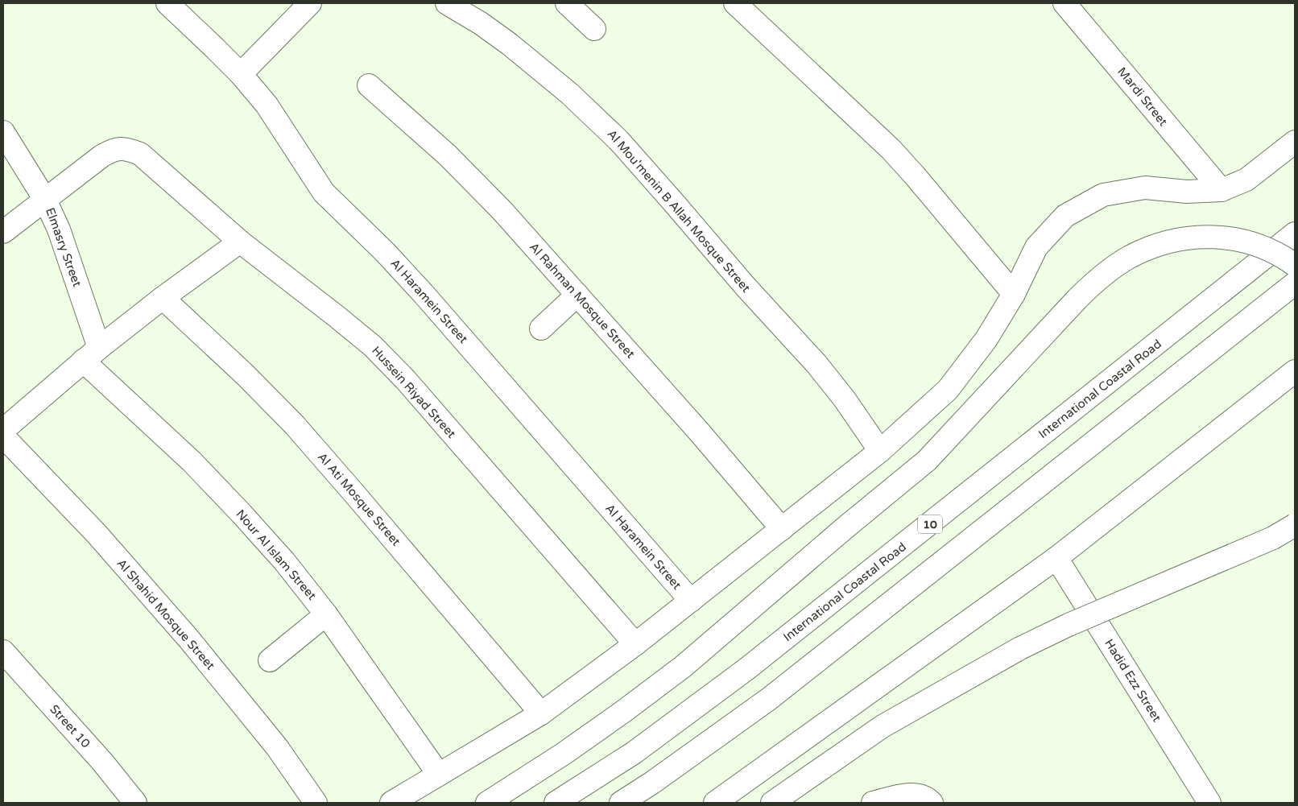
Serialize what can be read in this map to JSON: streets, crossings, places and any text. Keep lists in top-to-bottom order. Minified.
{"streets":{"main road":["Mardi Street","Al Mou'menin B Allah Mosque Street","Elmasry Street","Al Rahman Mosque Street","Al Haramein Street","International Coastal Road","Hussein Riyad Street","Al Ati Mosque Street","10","Nour Al Islam Street","Al Shahid Mosque Street","Hadid Ezz Street","Street 10"]},"crossings":[["Elmasry Street","Hussein Riyad Street"],["Elmasry Street","Nour Al Islam Street"]]}
